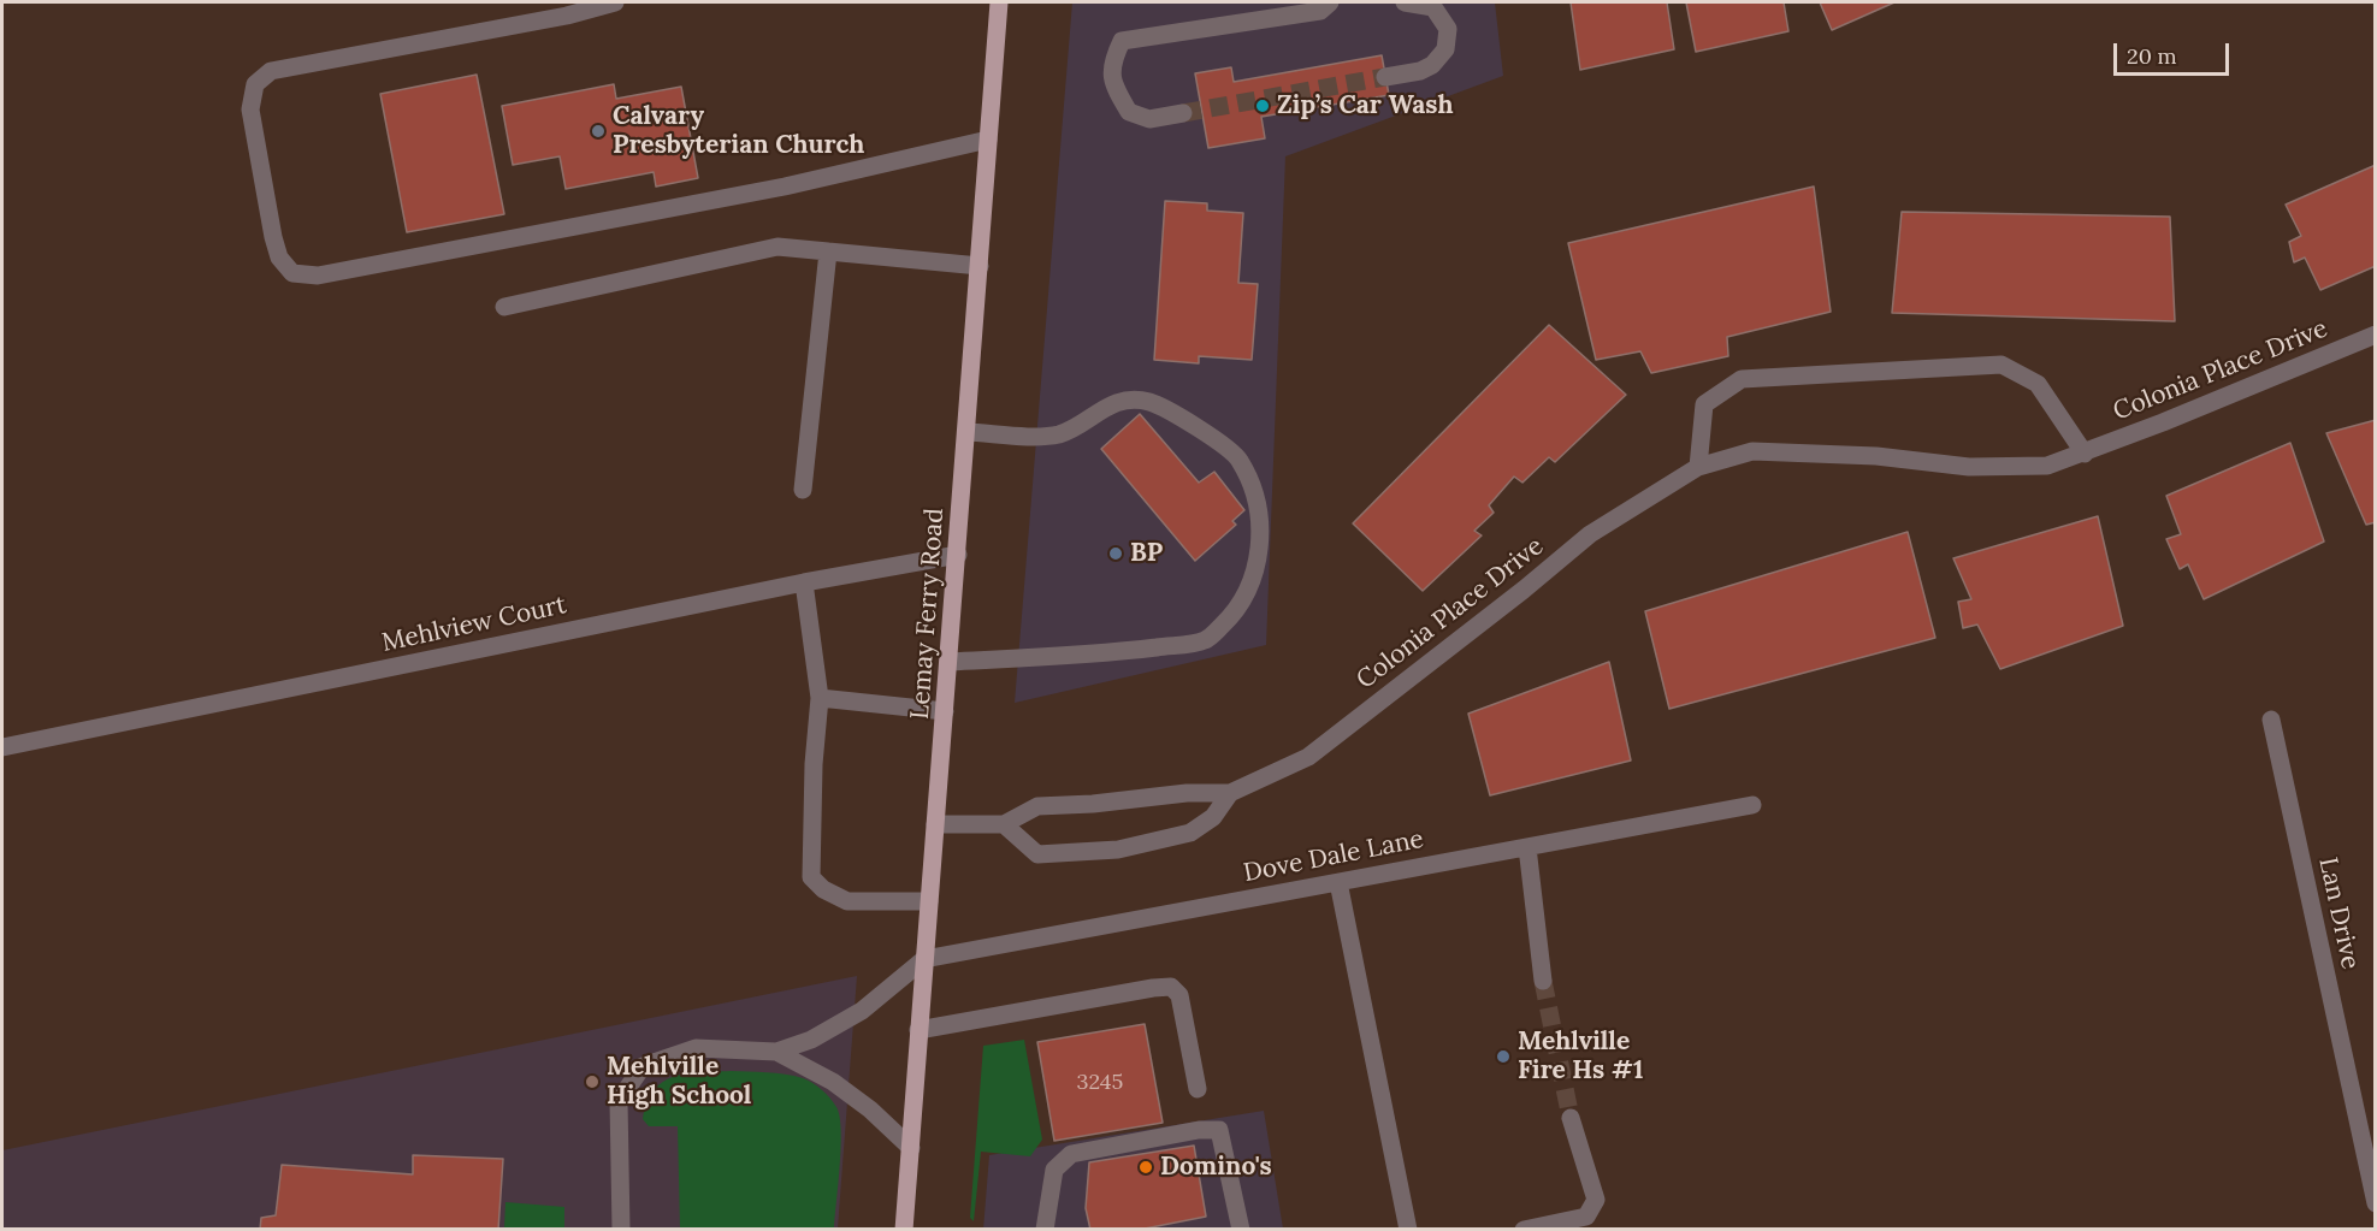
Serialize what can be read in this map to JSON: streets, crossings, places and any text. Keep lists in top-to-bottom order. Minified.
{"streets":{"main road":["Lemay Ferry Road"],"street":["Colonia Place Drive","Mehlview Court","Dove Dale Lane","Lan Drive"]},"crossings":[["Lemay Ferry Road","Mehlview Court"],["Lemay Ferry Road","Dove Dale Lane"]],"places":["Zip’s Car Wash","Calvary Presbyterian Church","BP","Mehlville Fire Hs #1","Mehlville High School","Domino's"],"house_numbers":["3245"],"scale_bar":"20 m"}
